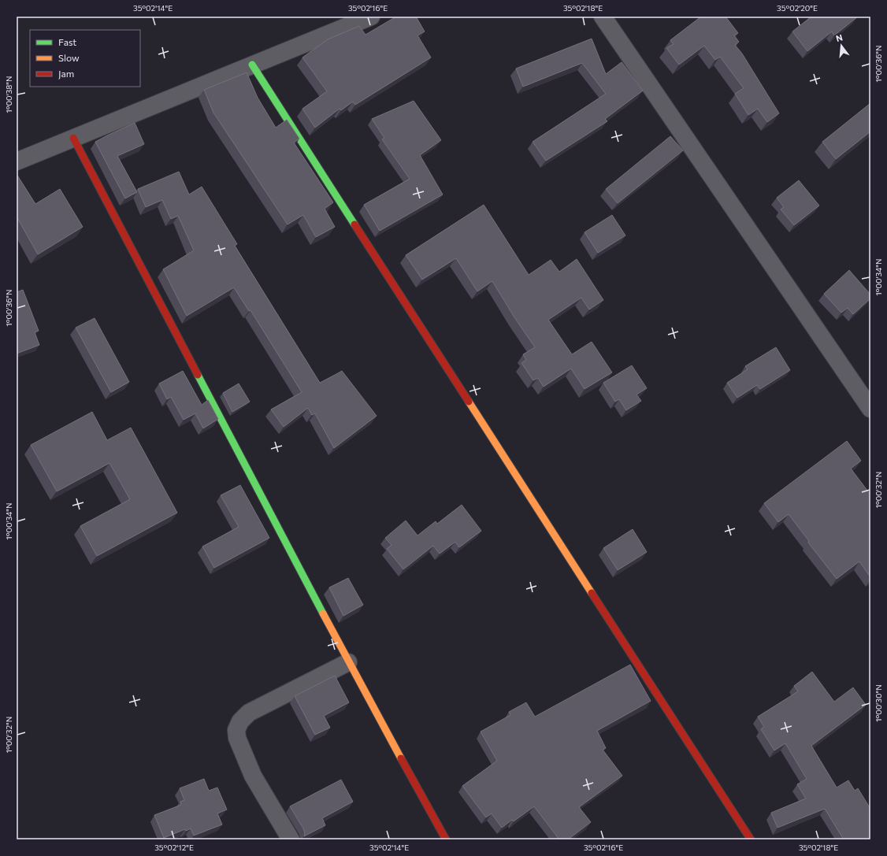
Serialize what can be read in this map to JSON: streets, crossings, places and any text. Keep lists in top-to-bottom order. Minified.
{"legend":["Fast","Slow","Jam"],"north":"top","coordinates":["35°02'14\"E","35°02'16\"E","35°02'18\"E","35°02'20\"E","1°00'36\"N","1°00'38\"N","1°00'34\"N","1°00'32\"N","1°00'30\"N","35°02'12\"E"]}
